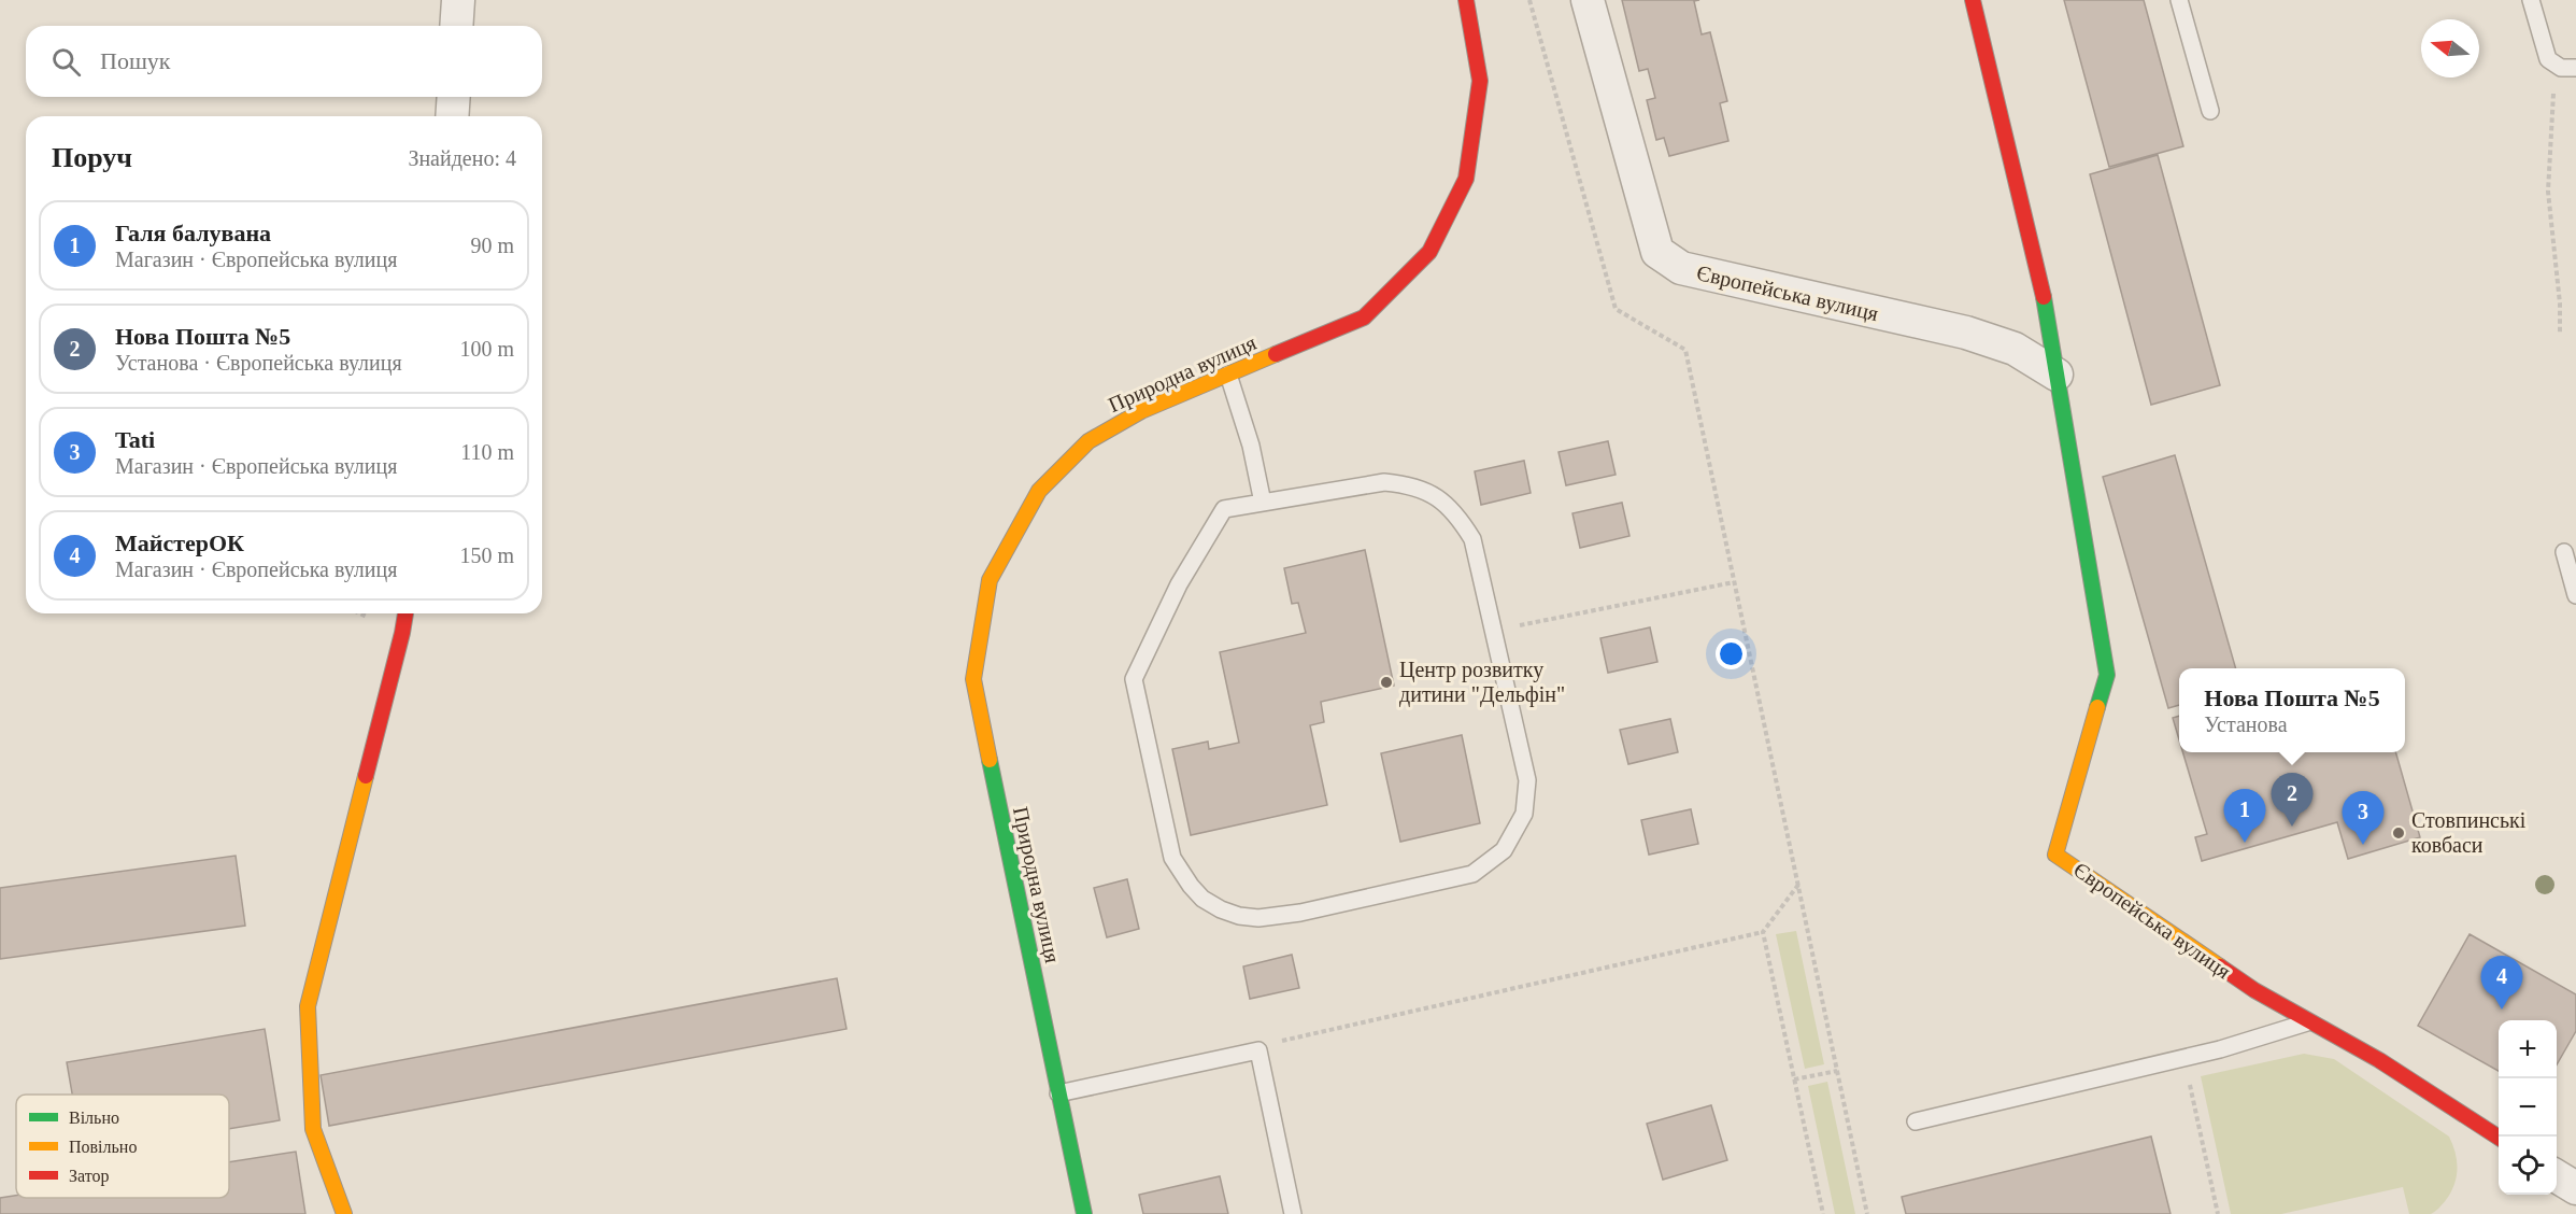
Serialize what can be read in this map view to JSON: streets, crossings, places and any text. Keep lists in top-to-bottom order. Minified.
{"streets":{"street":["Європейська вулиця","Природна вулиця"]},"places":["Центр розвитку дитини \"Дельфін\"","Стовпинські ковбаси"],"legend":["Вільно","Повільно","Затор"],"north":"left","page":{"search":"Пошук","heading":["Поруч","Знайдено: 4"],"list":[{"mark":"1","name":"Галя балувана","note":"Магазин · Європейська вулиця","value":"90 m"},{"mark":"2","name":"Нова Пошта №5","note":"Установа · Європейська вулиця","value":"100 m"},{"mark":"3","name":"Tati","note":"Магазин · Європейська вулиця","value":"110 m"},{"mark":"4","name":"МайстерОК","note":"Магазин · Європейська вулиця","value":"150 m"}],"popup":["Нова Пошта №5","Установа"],"pins":["2","1","3","4"],"map_buttons":["+","−"]}}
